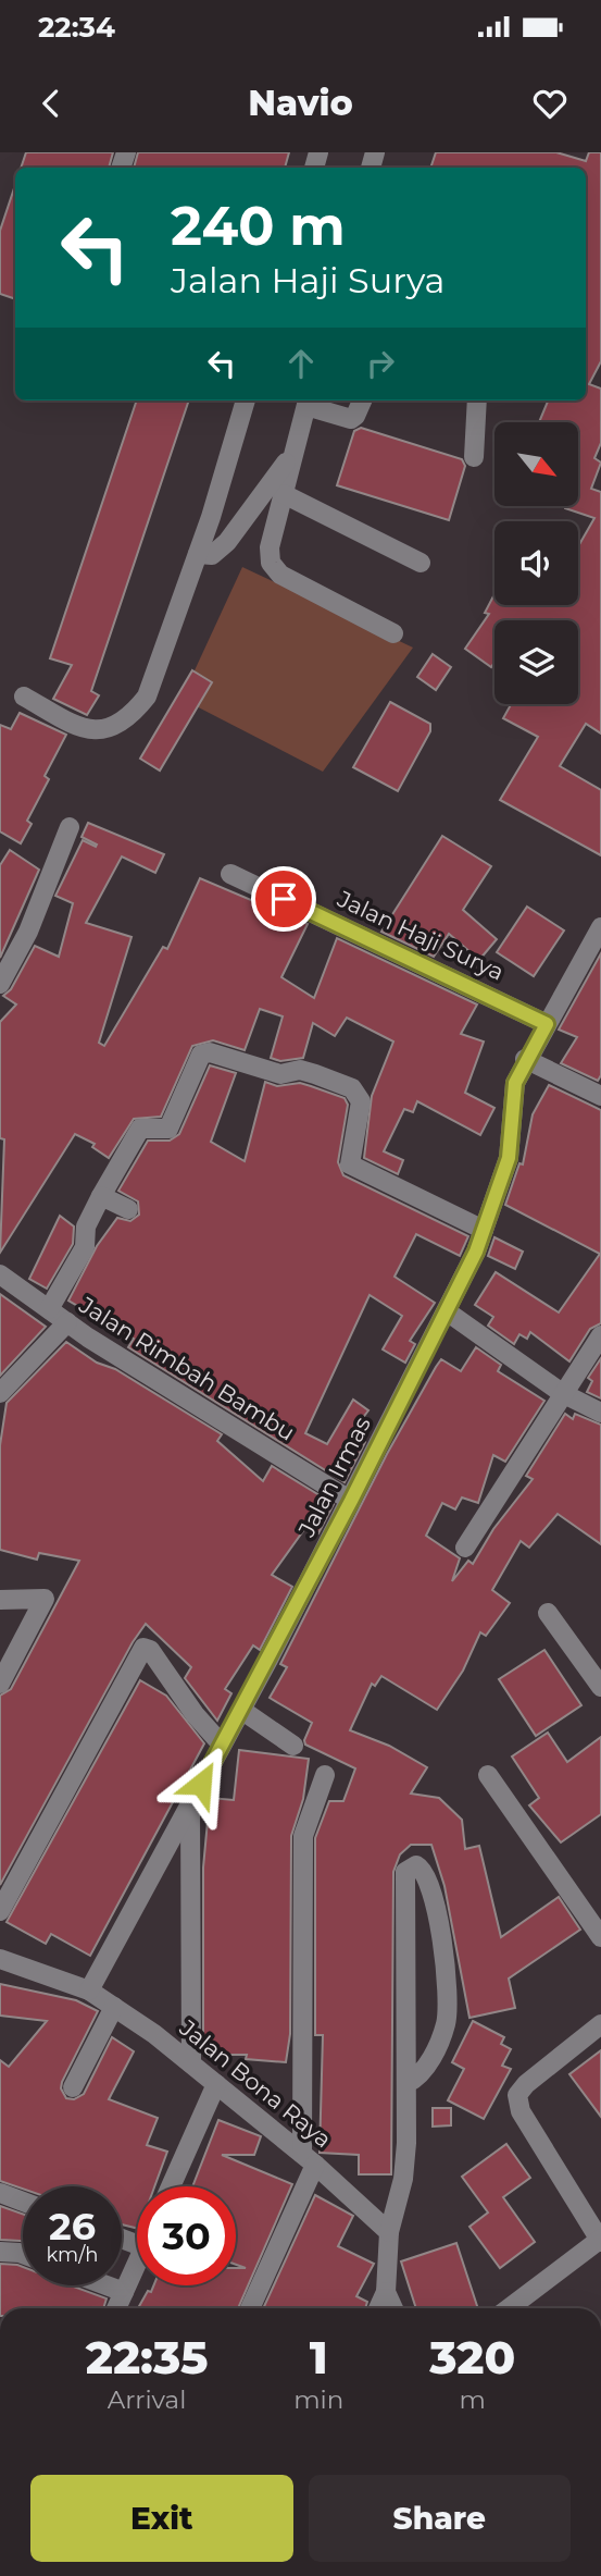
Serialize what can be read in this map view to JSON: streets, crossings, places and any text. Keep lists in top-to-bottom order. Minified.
{"streets":{"street":["Jalan Haji Surya","Jalan Rimbah Bambu","Jalan Irmas","Jalan Bona Raya"]},"crossings":[["Jalan Haji Surya","Jalan Irmas"],["Jalan Rimbah Bambu","Jalan Irmas"],["Jalan Irmas","Jalan Bona Raya"]],"north":"bottom right","page":{"status":"22:34","header":"Navio","turn":["240 m","Jalan Haji Surya"],"speed":"26 km/h","limit":"30","eta":["22:35","Arrival","1","min","320","m"],"buttons":["Exit","Share"]}}
